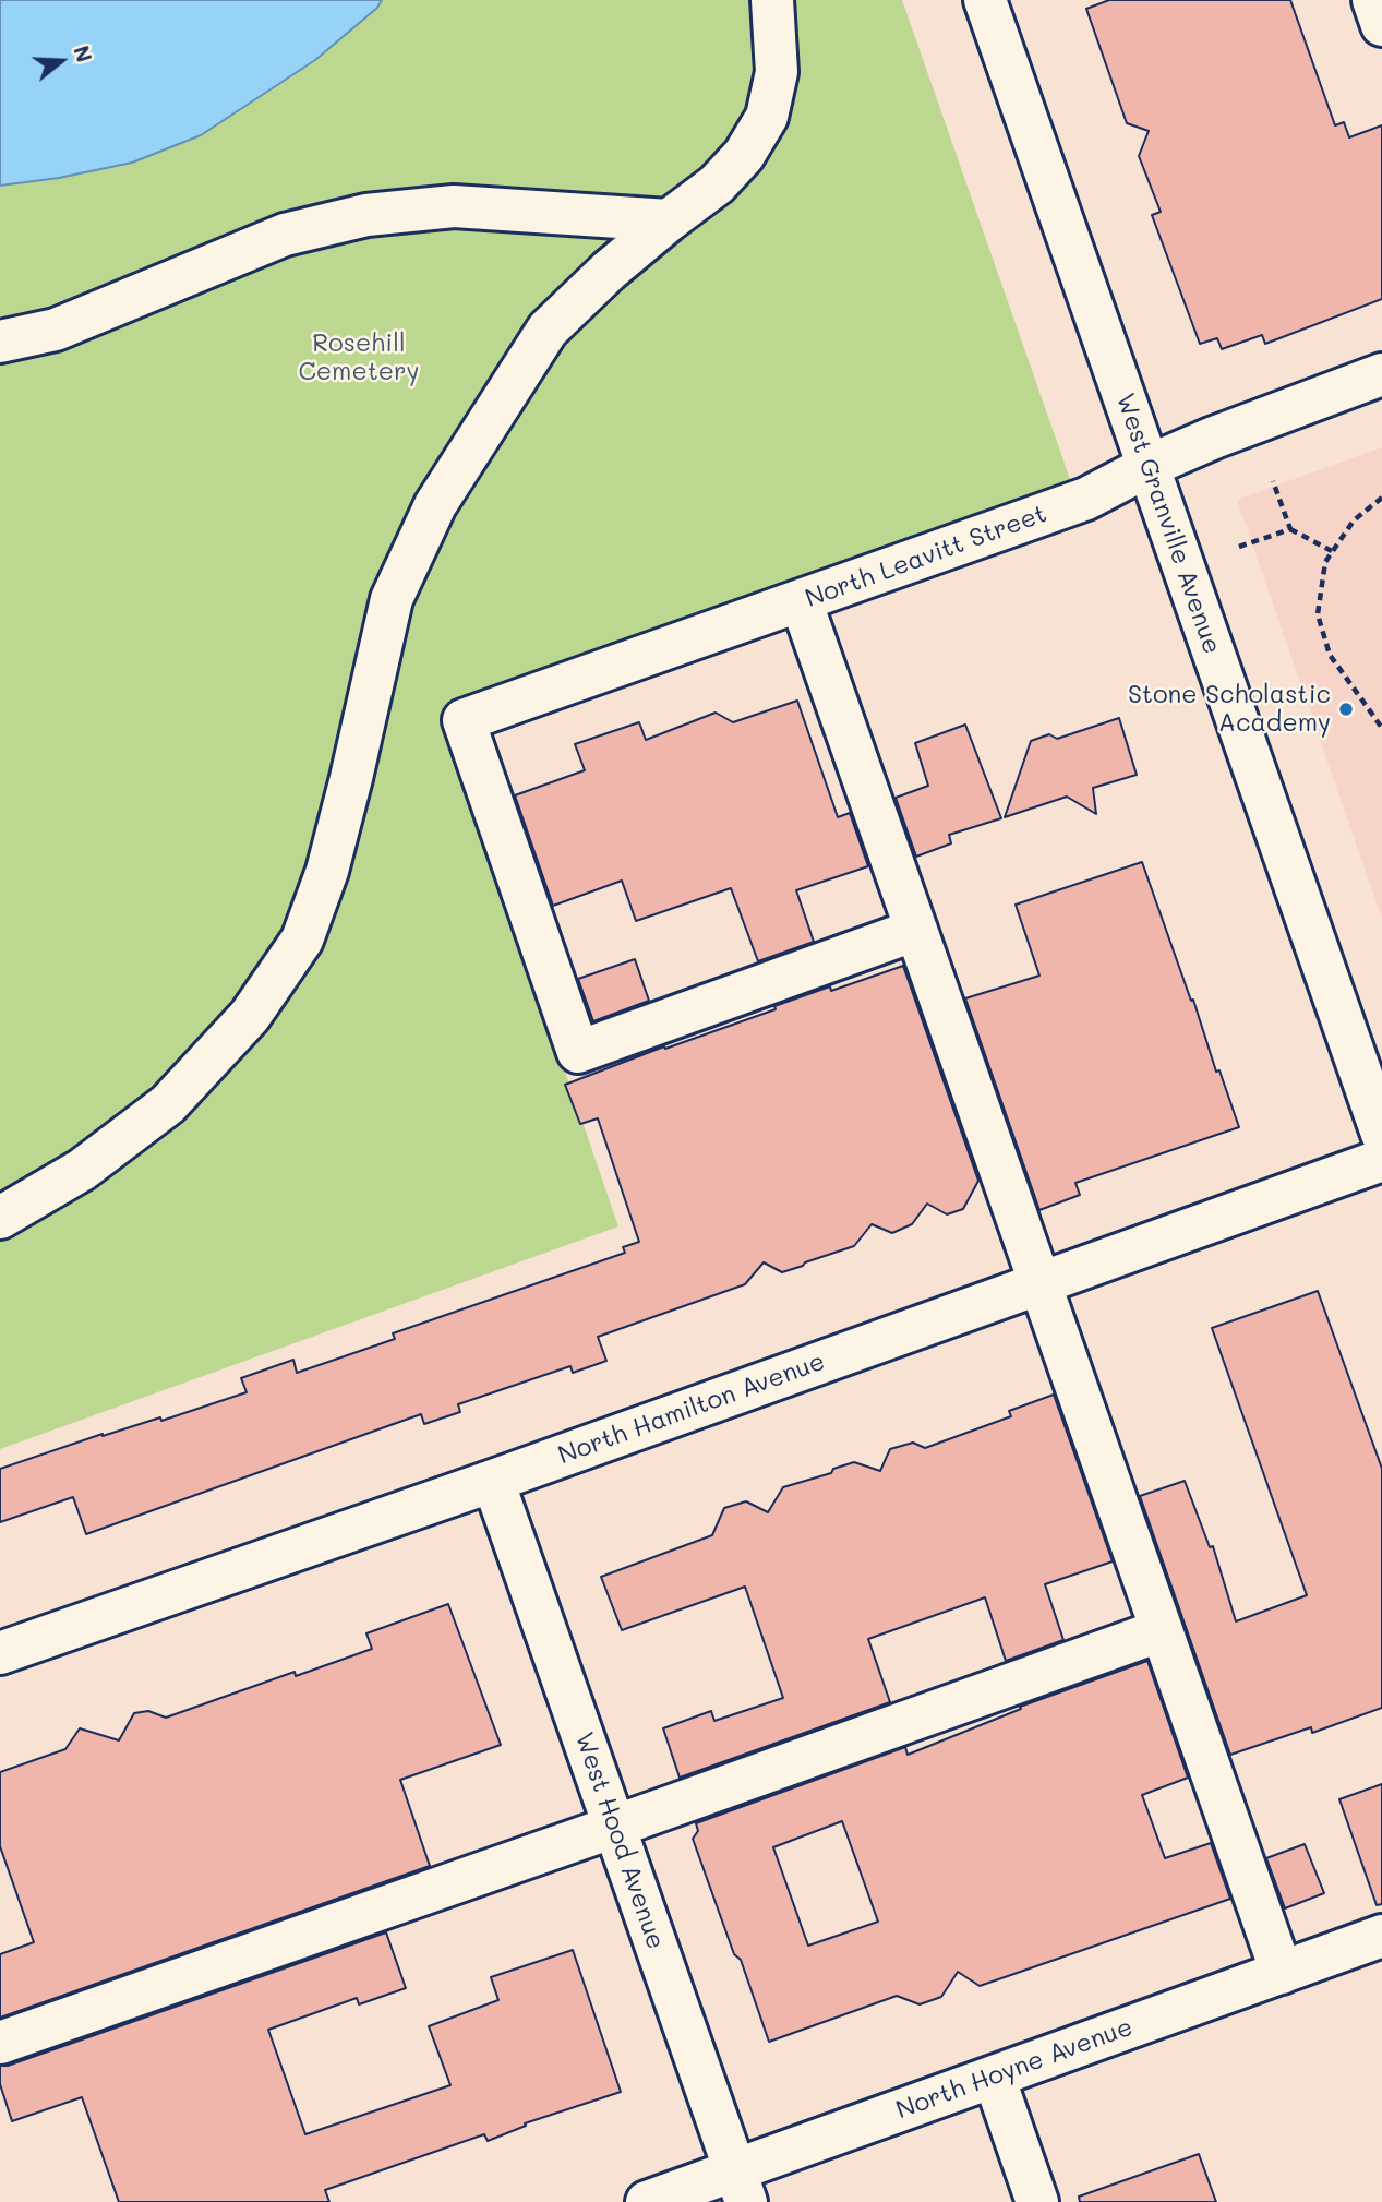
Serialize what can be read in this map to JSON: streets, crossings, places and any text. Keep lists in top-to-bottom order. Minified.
{"streets":{"street":["West Granville Avenue","North Leavitt Street","North Hamilton Avenue","West Hood Avenue","North Hoyne Avenue"]},"crossings":[["West Granville Avenue","North Leavitt Street"],["North Hamilton Avenue","West Hood Avenue"],["West Hood Avenue","North Hoyne Avenue"]],"parks":["Rosehill Cemetery"],"places":["Stone Scholastic Academy"],"north":"right"}
